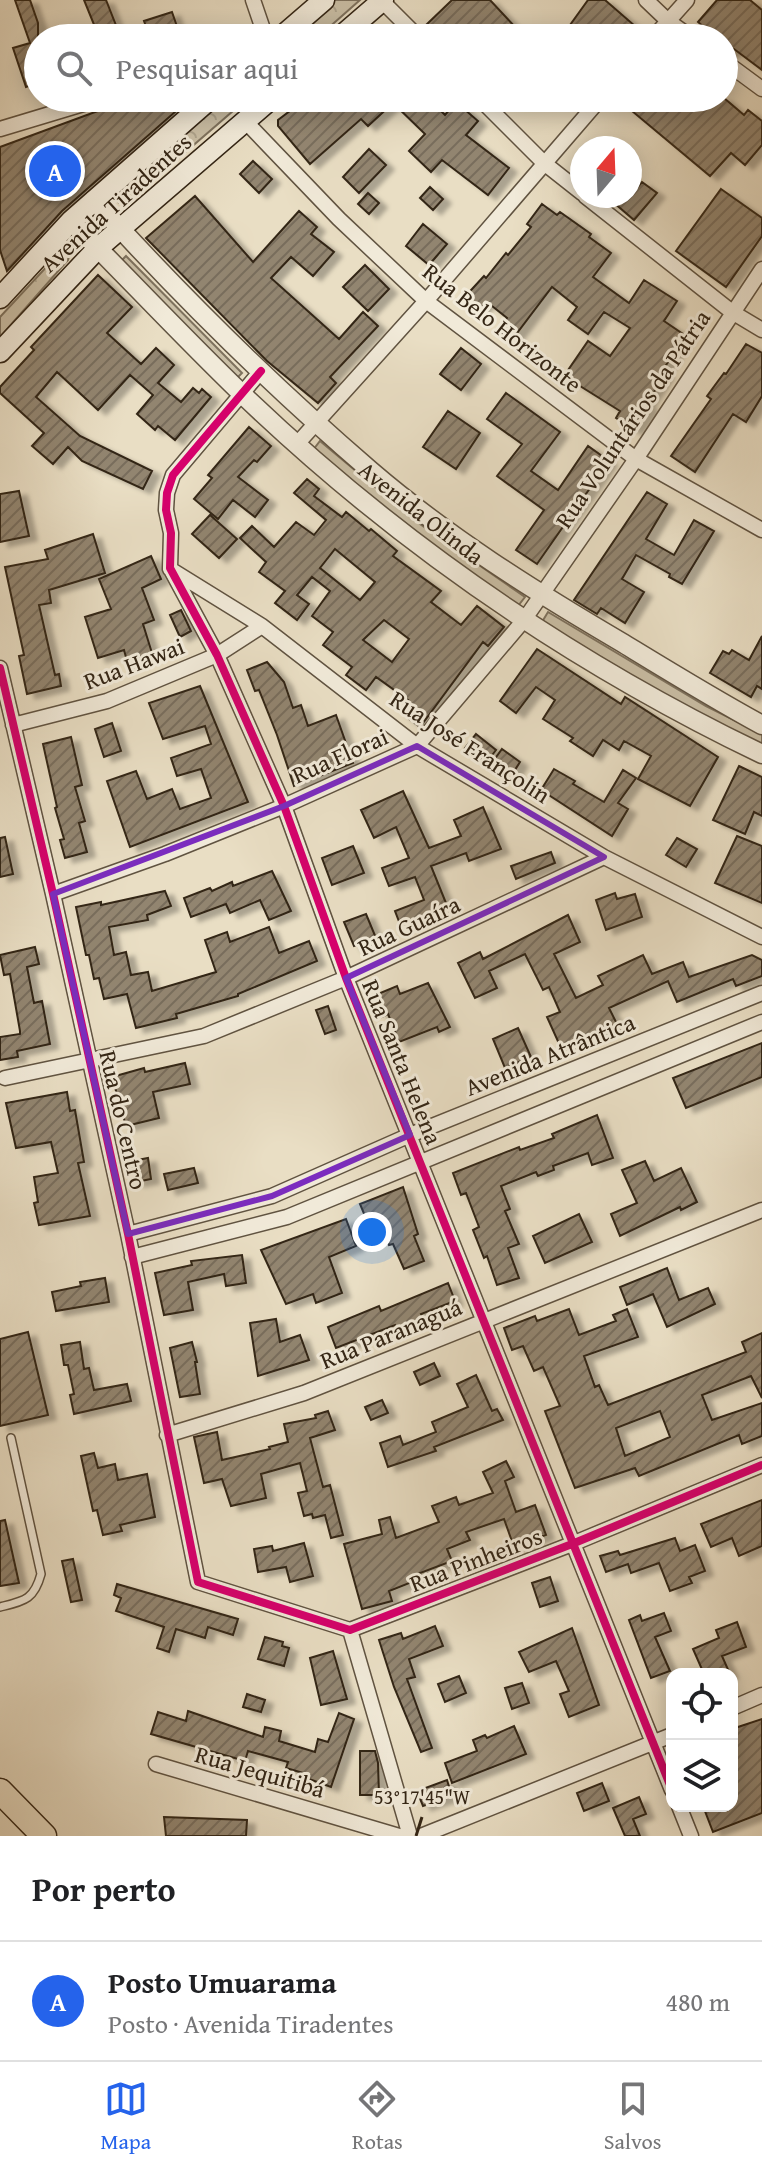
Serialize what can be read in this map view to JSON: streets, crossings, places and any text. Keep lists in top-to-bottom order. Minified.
{"streets":{"main road":["Avenida Tiradentes"],"street":["Rua Belo Horizonte","Rua Voluntários da Pátria","Avenida Olinda","Rua Hawai","Rua José Françolin","Rua Florai","Rua Guaíra","Avenida Atrântica","Rua Santa Helena","Rua do Centro","Rua Paranaguá","Rua Pinheiros","Rua Jequitibá"]},"crossings":[["Avenida Tiradentes","Rua Belo Horizonte"],["Avenida Tiradentes","Avenida Olinda"],["Rua Belo Horizonte","Rua Voluntários da Pátria"],["Rua Voluntários da Pátria","Avenida Olinda"],["Rua Voluntários da Pátria","Rua Florai"],["Avenida Olinda","Rua Florai"],["Avenida Olinda","Rua Santa Helena"],["Rua Hawai","Rua José Françolin"],["Rua Hawai","Rua Santa Helena"],["Rua Hawai","Rua do Centro"],["Rua José Françolin","Rua Florai"],["Rua José Françolin","Rua Guaíra"],["Rua José Françolin","Rua Santa Helena"],["Rua Florai","Rua Santa Helena"],["Rua Florai","Rua do Centro"],["Rua Guaíra","Rua Santa Helena"],["Rua Guaíra","Rua do Centro"],["Avenida Atrântica","Rua Santa Helena"],["Avenida Atrântica","Rua do Centro"],["Rua Santa Helena","Rua Paranaguá"],["Rua Santa Helena","Rua Pinheiros"],["Rua do Centro","Rua Paranaguá"],["Rua do Centro","Rua Pinheiros"]],"north":"top","page":{"search":"Pesquisar aqui","pins":"A","heading":"Por perto","list":[{"mark":"A","name":"Posto Umuarama","note":"Posto · Avenida Tiradentes","value":"480 m"}],"nav":["Mapa","Rotas","Salvos"]},"coordinates":["53°17'45\"W"]}
